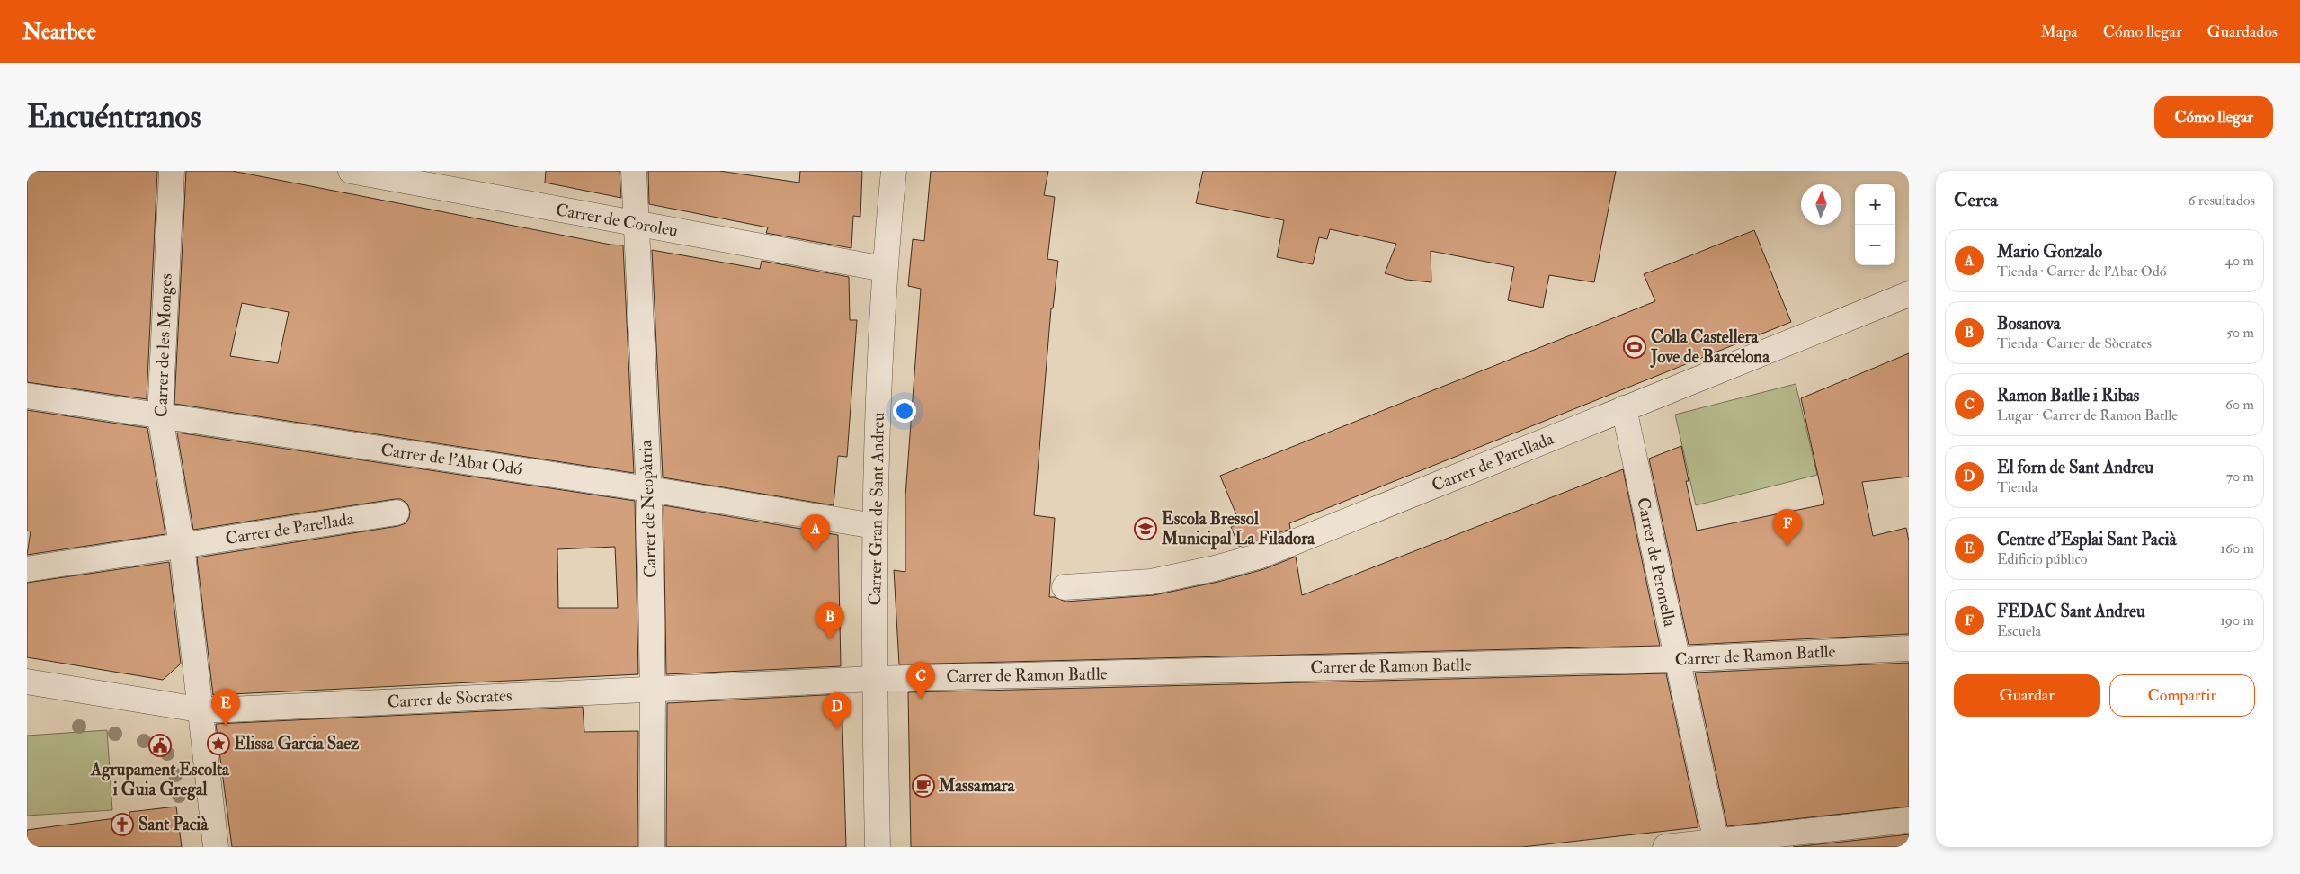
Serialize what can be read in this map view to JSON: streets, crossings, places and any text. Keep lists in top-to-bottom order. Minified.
{"streets":{"street":["Carrer de Coroleu","Carrer de les Monges","Carrer de l'Abat Odó","Carrer de Parellada","Carrer de Neopàtria","Carrer Gran de Sant Andreu","Carrer de Peronella","Carrer de Ramon Batlle","Carrer de Sòcrates"]},"crossings":[["Carrer de Coroleu","Carrer de Neopàtria"],["Carrer de Coroleu","Carrer Gran de Sant Andreu"],["Carrer de les Monges","Carrer de l'Abat Odó"],["Carrer de les Monges","Carrer de Parellada"],["Carrer de les Monges","Carrer de Sòcrates"],["Carrer de l'Abat Odó","Carrer de Neopàtria"],["Carrer de l'Abat Odó","Carrer Gran de Sant Andreu"],["Carrer de Parellada","Carrer de Peronella"],["Carrer de Neopàtria","Carrer de Sòcrates"],["Carrer Gran de Sant Andreu","Carrer de Ramon Batlle"],["Carrer Gran de Sant Andreu","Carrer de Sòcrates"],["Carrer de Peronella","Carrer de Ramon Batlle"],["Carrer de Ramon Batlle","Carrer de Sòcrates"]],"places":{"sports":["Colla Castellera Jove de Barcelona"],"school or university":["Escola Bressol Municipal La Filadora"],"place":["Elissa Garcia Saez"],"public building":["Agrupament Escolta i Guia Gregal"],"cafe":["Massamara"],"church":["Sant Pacià"]},"north":"top","page":{"header":"Nearbee","nav":["Mapa","Cómo llegar","Guardados"],"buttons":["Cómo llegar",["Guardar","Compartir"]],"title":"Encuéntranos","heading":["Cerca","6 resultados"],"map_buttons":["+","−"],"list":[{"mark":"A","name":"Mario Gonzalo","note":"Tienda · Carrer de l'Abat Odó","value":"40 m"},{"mark":"B","name":"Bosanova","note":"Tienda · Carrer de Sòcrates","value":"50 m"},{"mark":"C","name":"Ramon Batlle i Ribas","note":"Lugar · Carrer de Ramon Batlle","value":"60 m"},{"mark":"D","name":"El forn de Sant Andreu","note":"Tienda","value":"70 m"},{"mark":"E","name":"Centre d'Esplai Sant Pacià","note":"Edificio público","value":"160 m"},{"mark":"F","name":"FEDAC Sant Andreu","note":"Escuela","value":"190 m"}],"pins":["F","A","B","C","E","D"]}}
